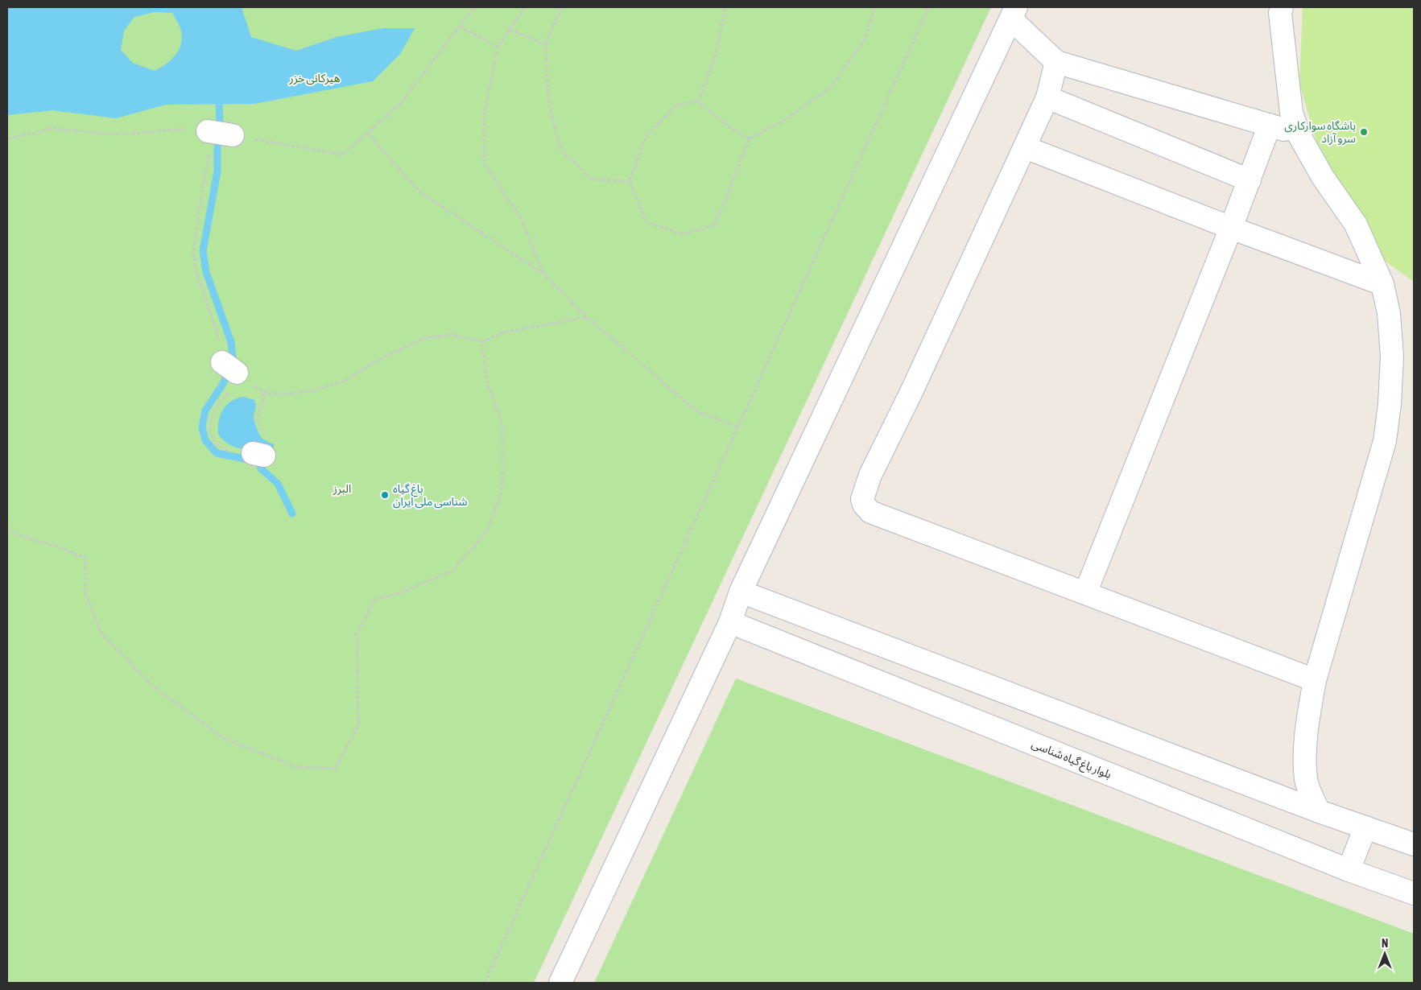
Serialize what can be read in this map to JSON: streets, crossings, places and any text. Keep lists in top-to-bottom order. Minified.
{"streets":{"street":["بلوار باغ گیاه شناسی"]},"parks":["هیرکانی خزر","البرز"],"places":["باشگاه سوارکاری سرو آزاد","باغ گیاه‌ شناسی ملی ایران"],"north":"top"}
